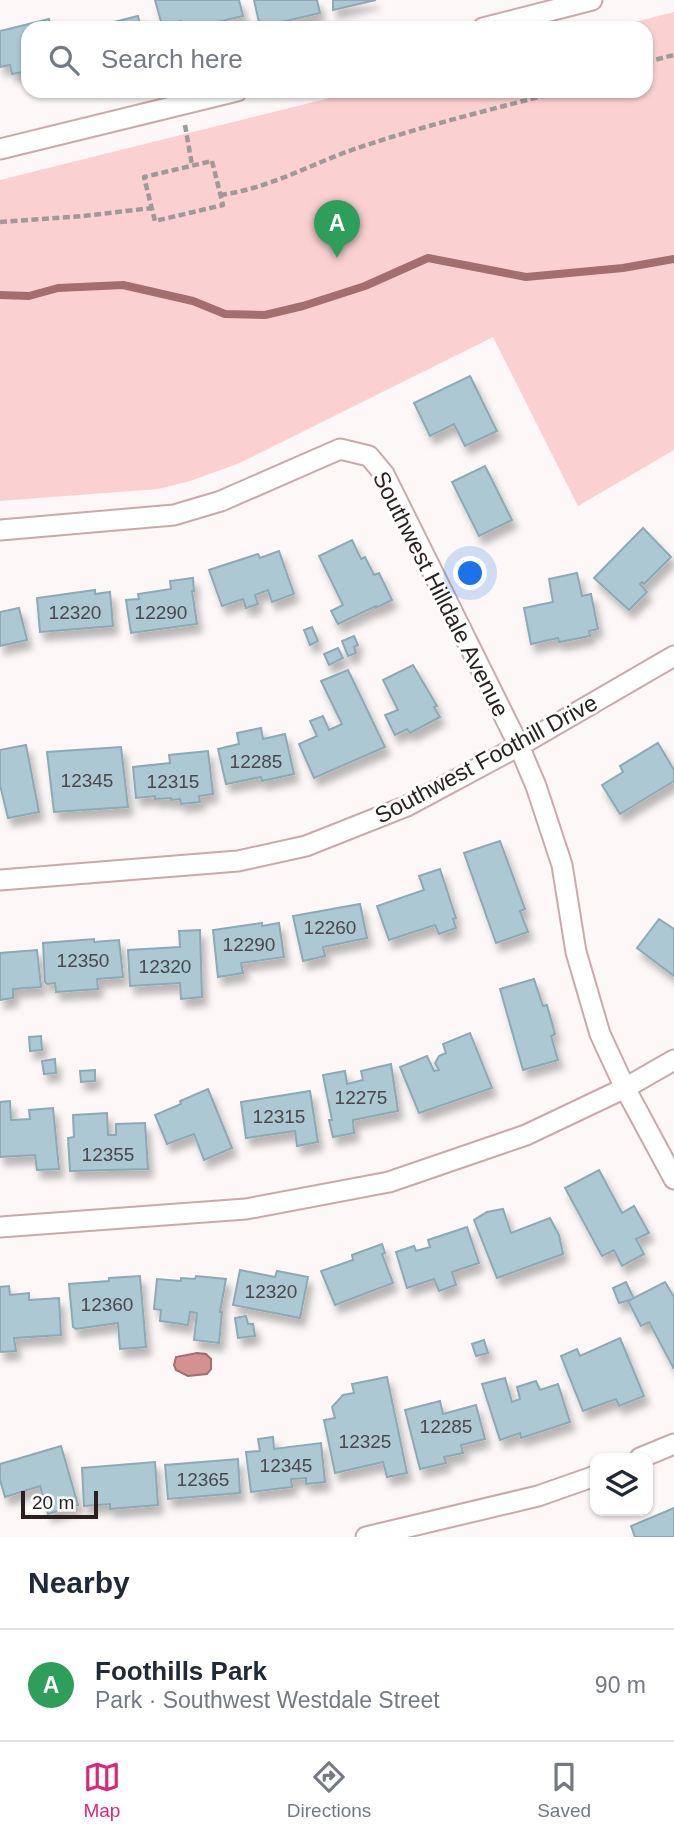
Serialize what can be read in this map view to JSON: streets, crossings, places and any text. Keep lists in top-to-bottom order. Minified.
{"streets":{"street":["Southwest Hilldale Avenue","Southwest Foothill Drive"]},"crossings":[["Southwest Hilldale Avenue","Southwest Foothill Drive"]],"house_numbers":["12320","12290","12285","12345","12315","12260","12290","12350","12320","12275","12315","12355","12320","12360","12285","12325","12345","12365"],"scale_bar":"20 m","page":{"search":"Search here","pins":"A","scale":"20 m","heading":"Nearby","list":[{"mark":"A","name":"Foothills Park","note":"Park · Southwest Westdale Street","value":"90 m"}],"nav":["Map","Directions","Saved"]}}
